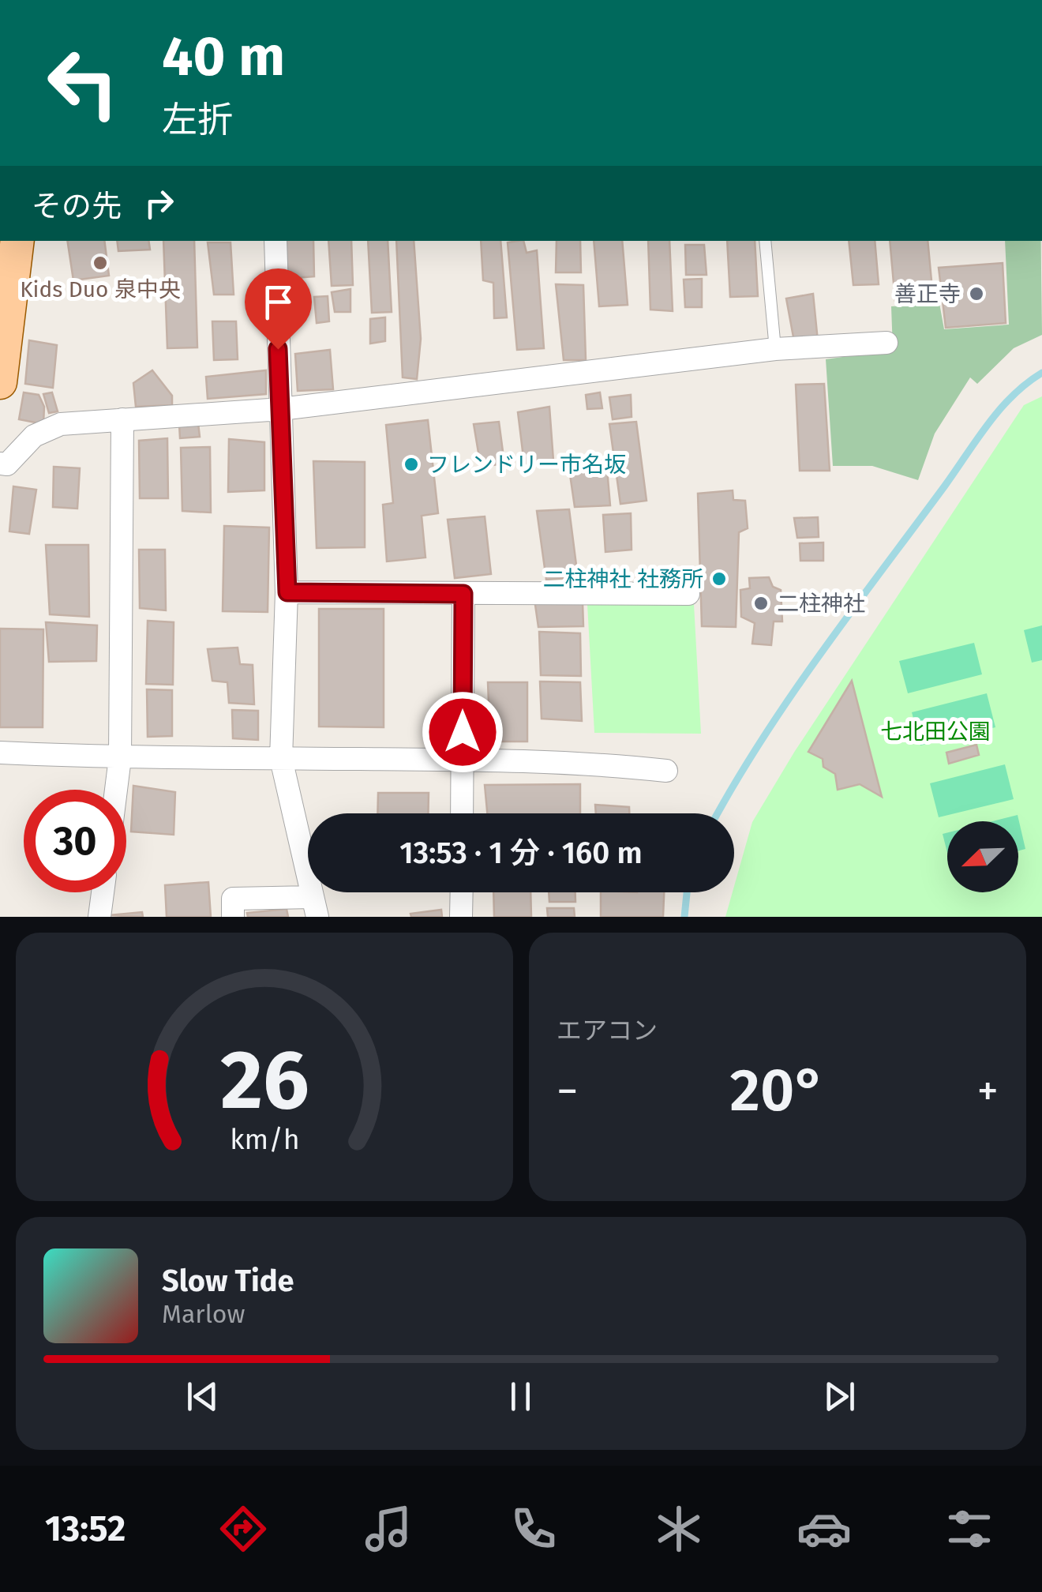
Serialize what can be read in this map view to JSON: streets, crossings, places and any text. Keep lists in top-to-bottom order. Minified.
{"parks":["七北田公園"],"places":["Kids Duo 泉中央","善正寺","フレンドリー市名坂","二柱神社 社務所","二柱神社"],"north":"bottom left","page":{"turn":["40 m","左折"],"then":"その先","limit":"30","trip":"13:53 · 1 分 · 160 m","tile":"エアコン","heat":["−","20°","+"],"song":["Slow Tide","Marlow"],"tabs":"13:52","gauge":["26","km/h"]}}
